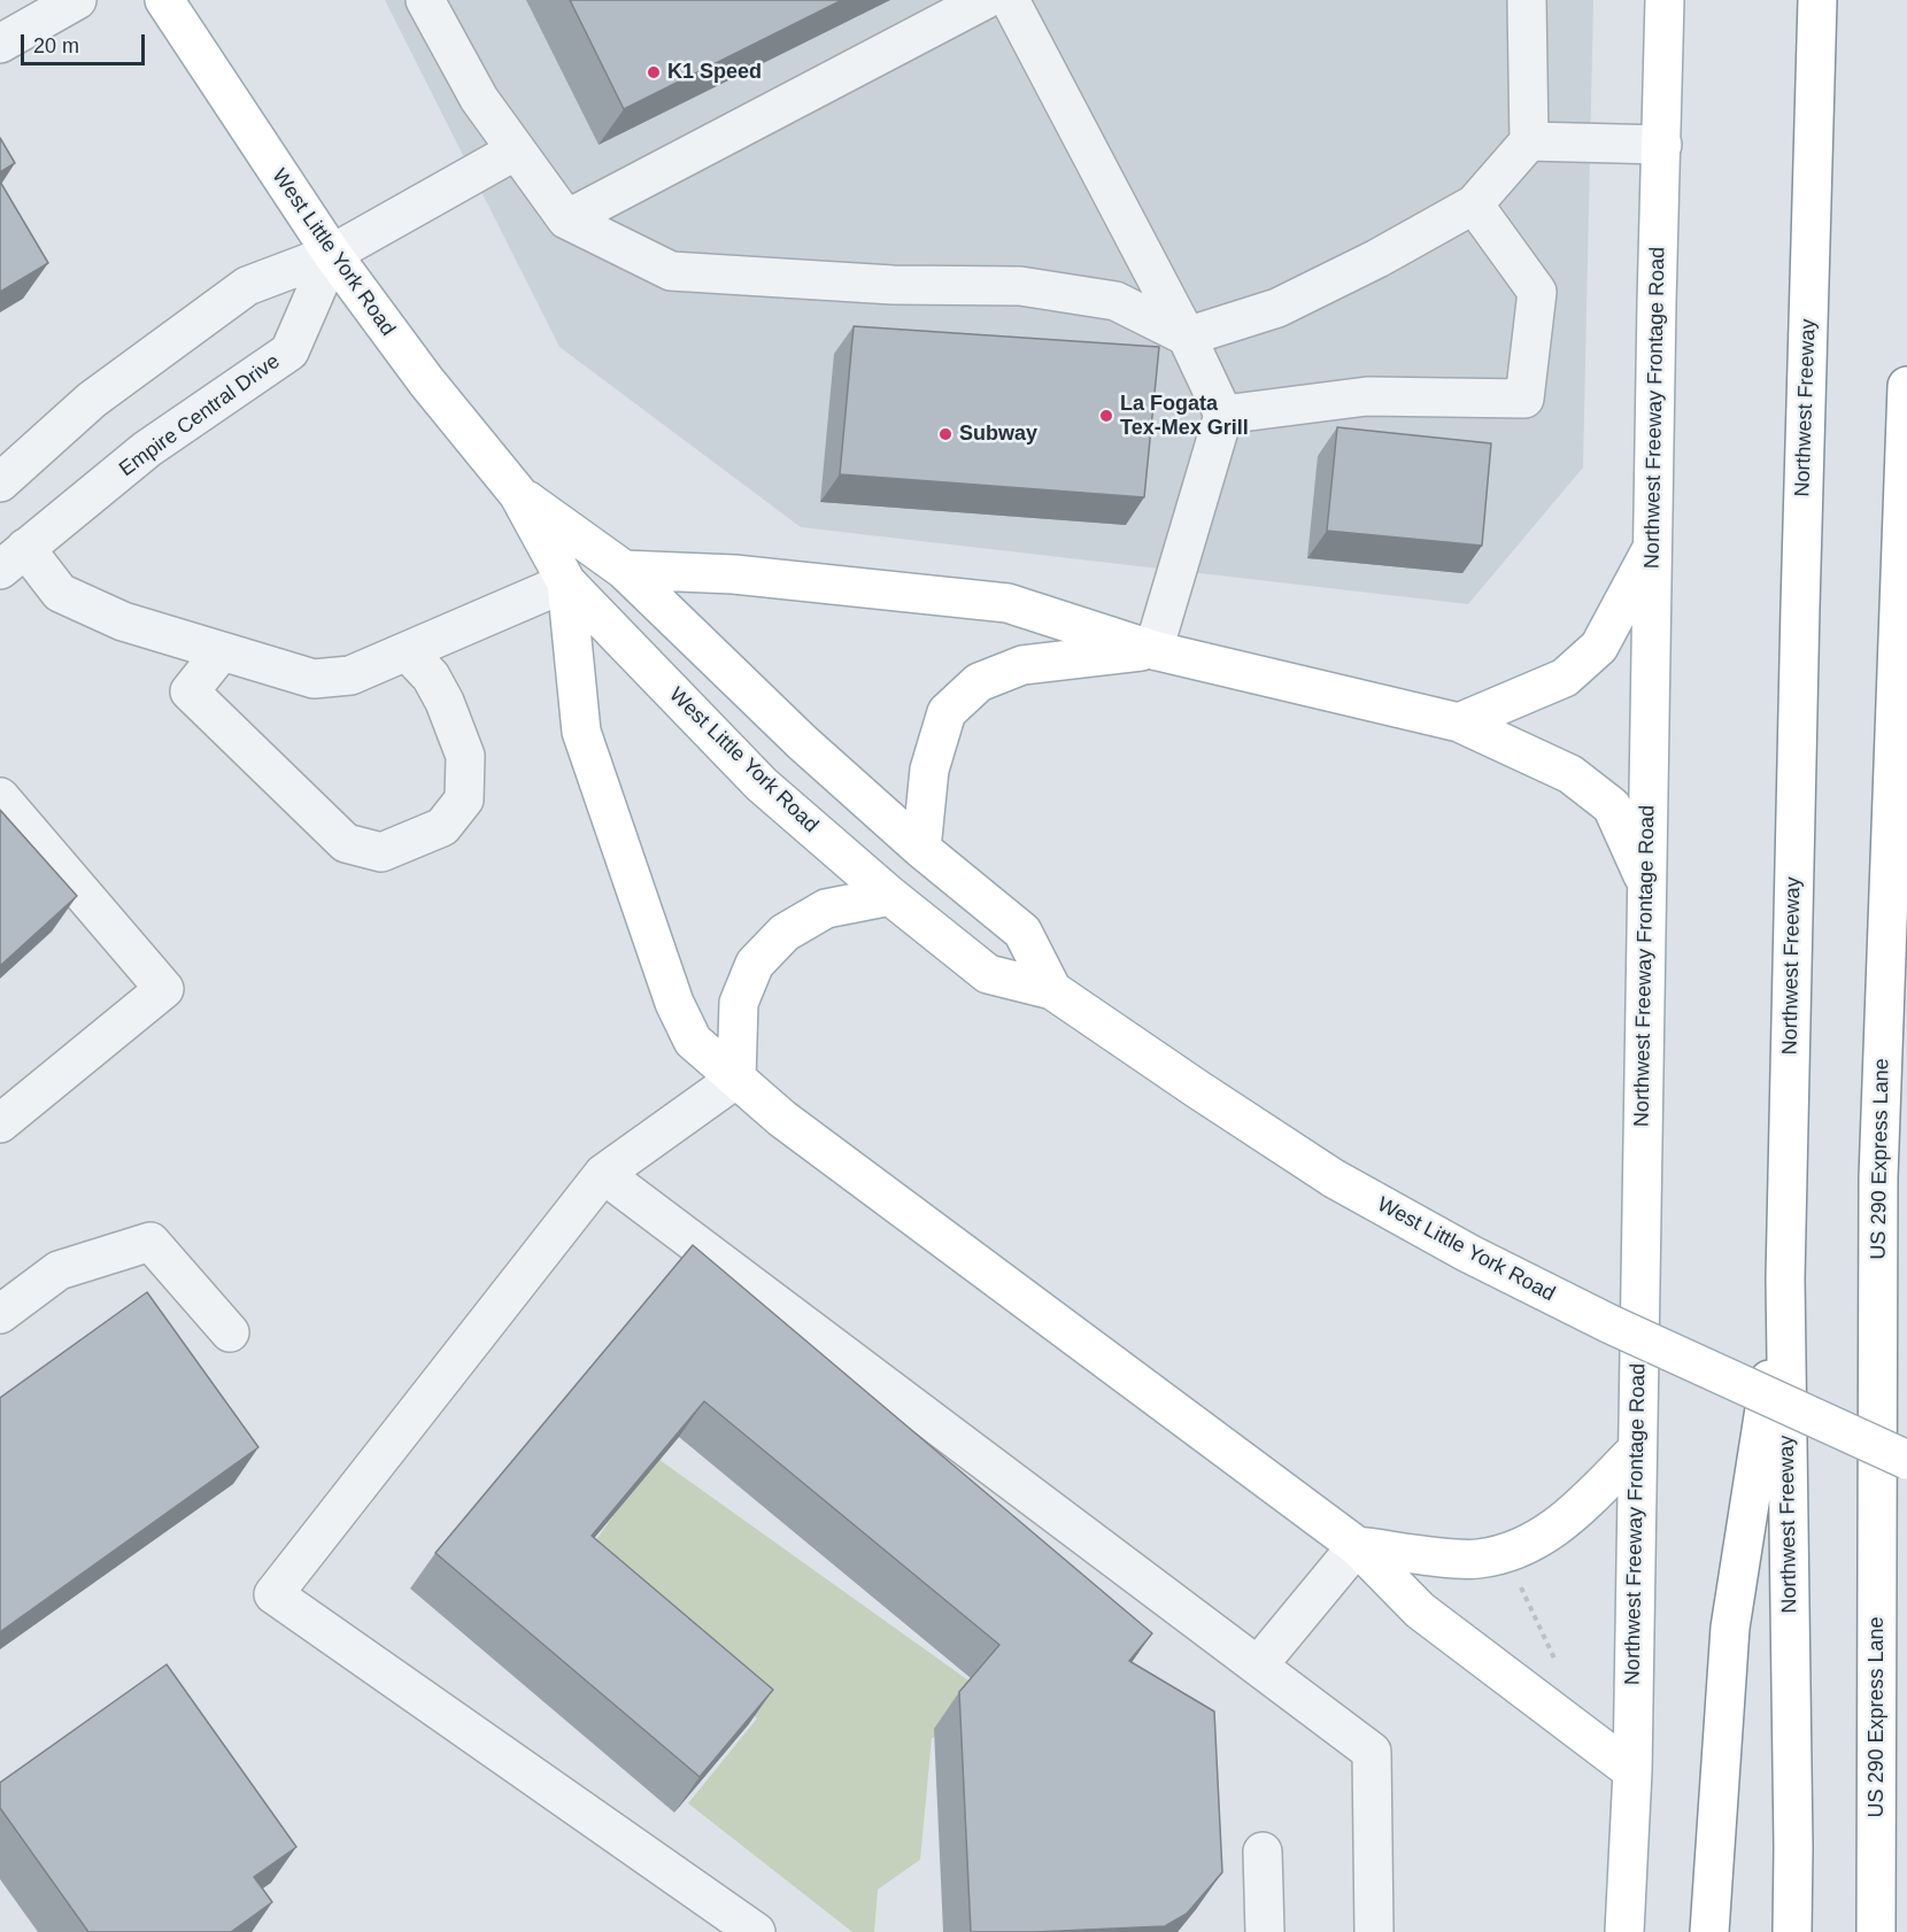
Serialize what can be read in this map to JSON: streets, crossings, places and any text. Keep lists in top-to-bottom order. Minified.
{"streets":{"main road":["West Little York Road","Northwest Freeway Frontage Road","Northwest Freeway","US 290 Express Lane"],"street":["Empire Central Drive"]},"crossings":[["West Little York Road","Empire Central Drive"]],"places":["K1 Speed","La Fogata Tex-Mex Grill","Subway"],"scale_bar":"20 m"}
